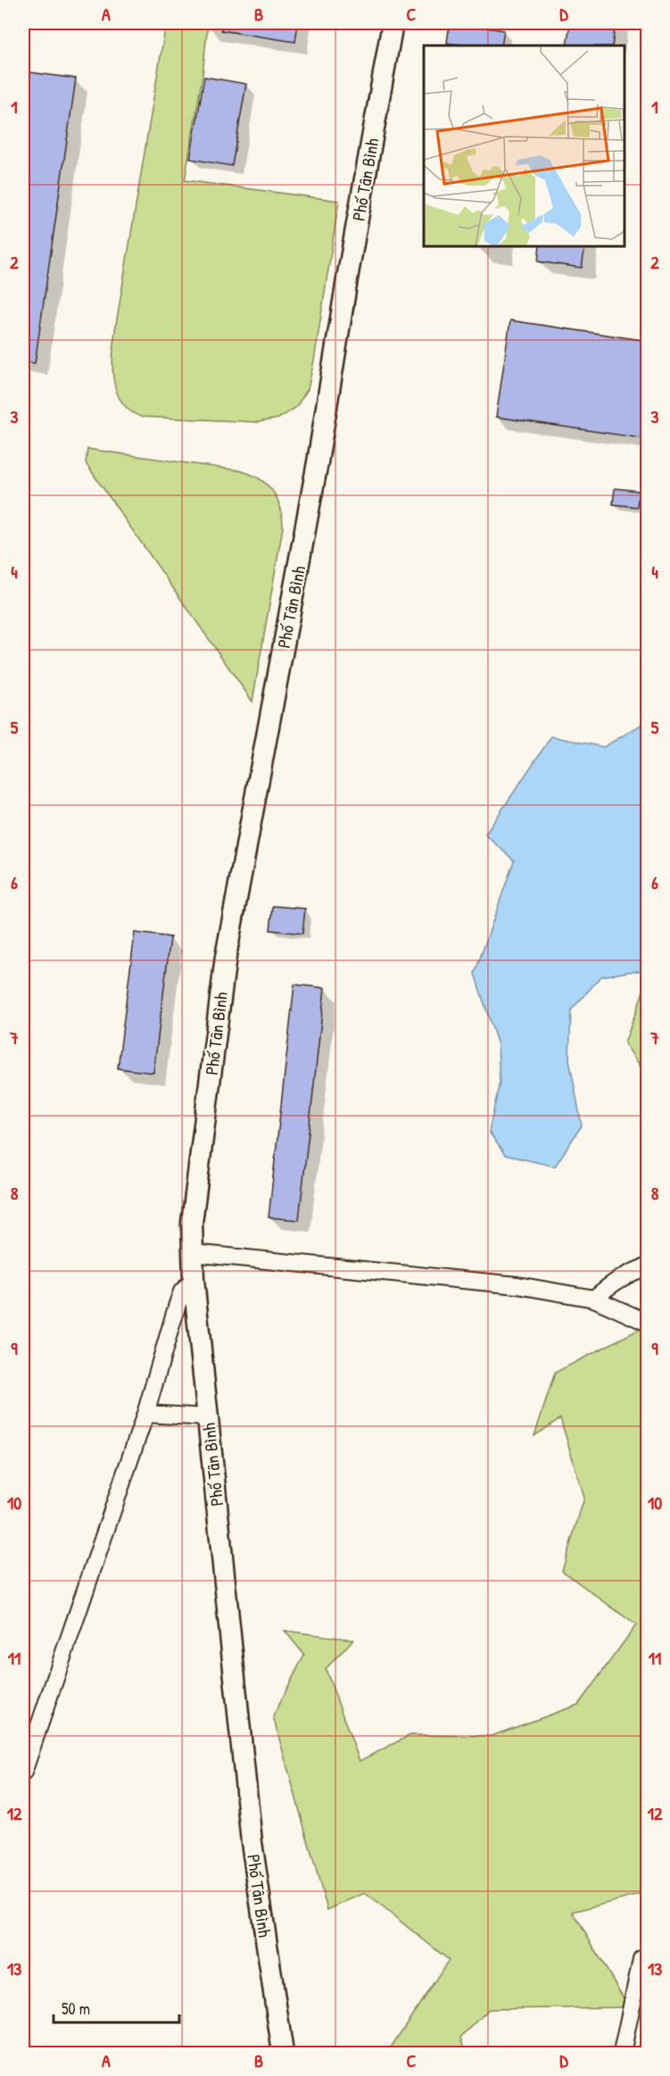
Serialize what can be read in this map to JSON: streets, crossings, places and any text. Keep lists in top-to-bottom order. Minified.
{"streets":{"street":["Phố Tân Bình"]},"scale_bar":"50 m","grid":{"columns":["A","B","C","D"],"rows":["1","2","3","4","5","6","7","8","9","10","11","12","13"]}}
